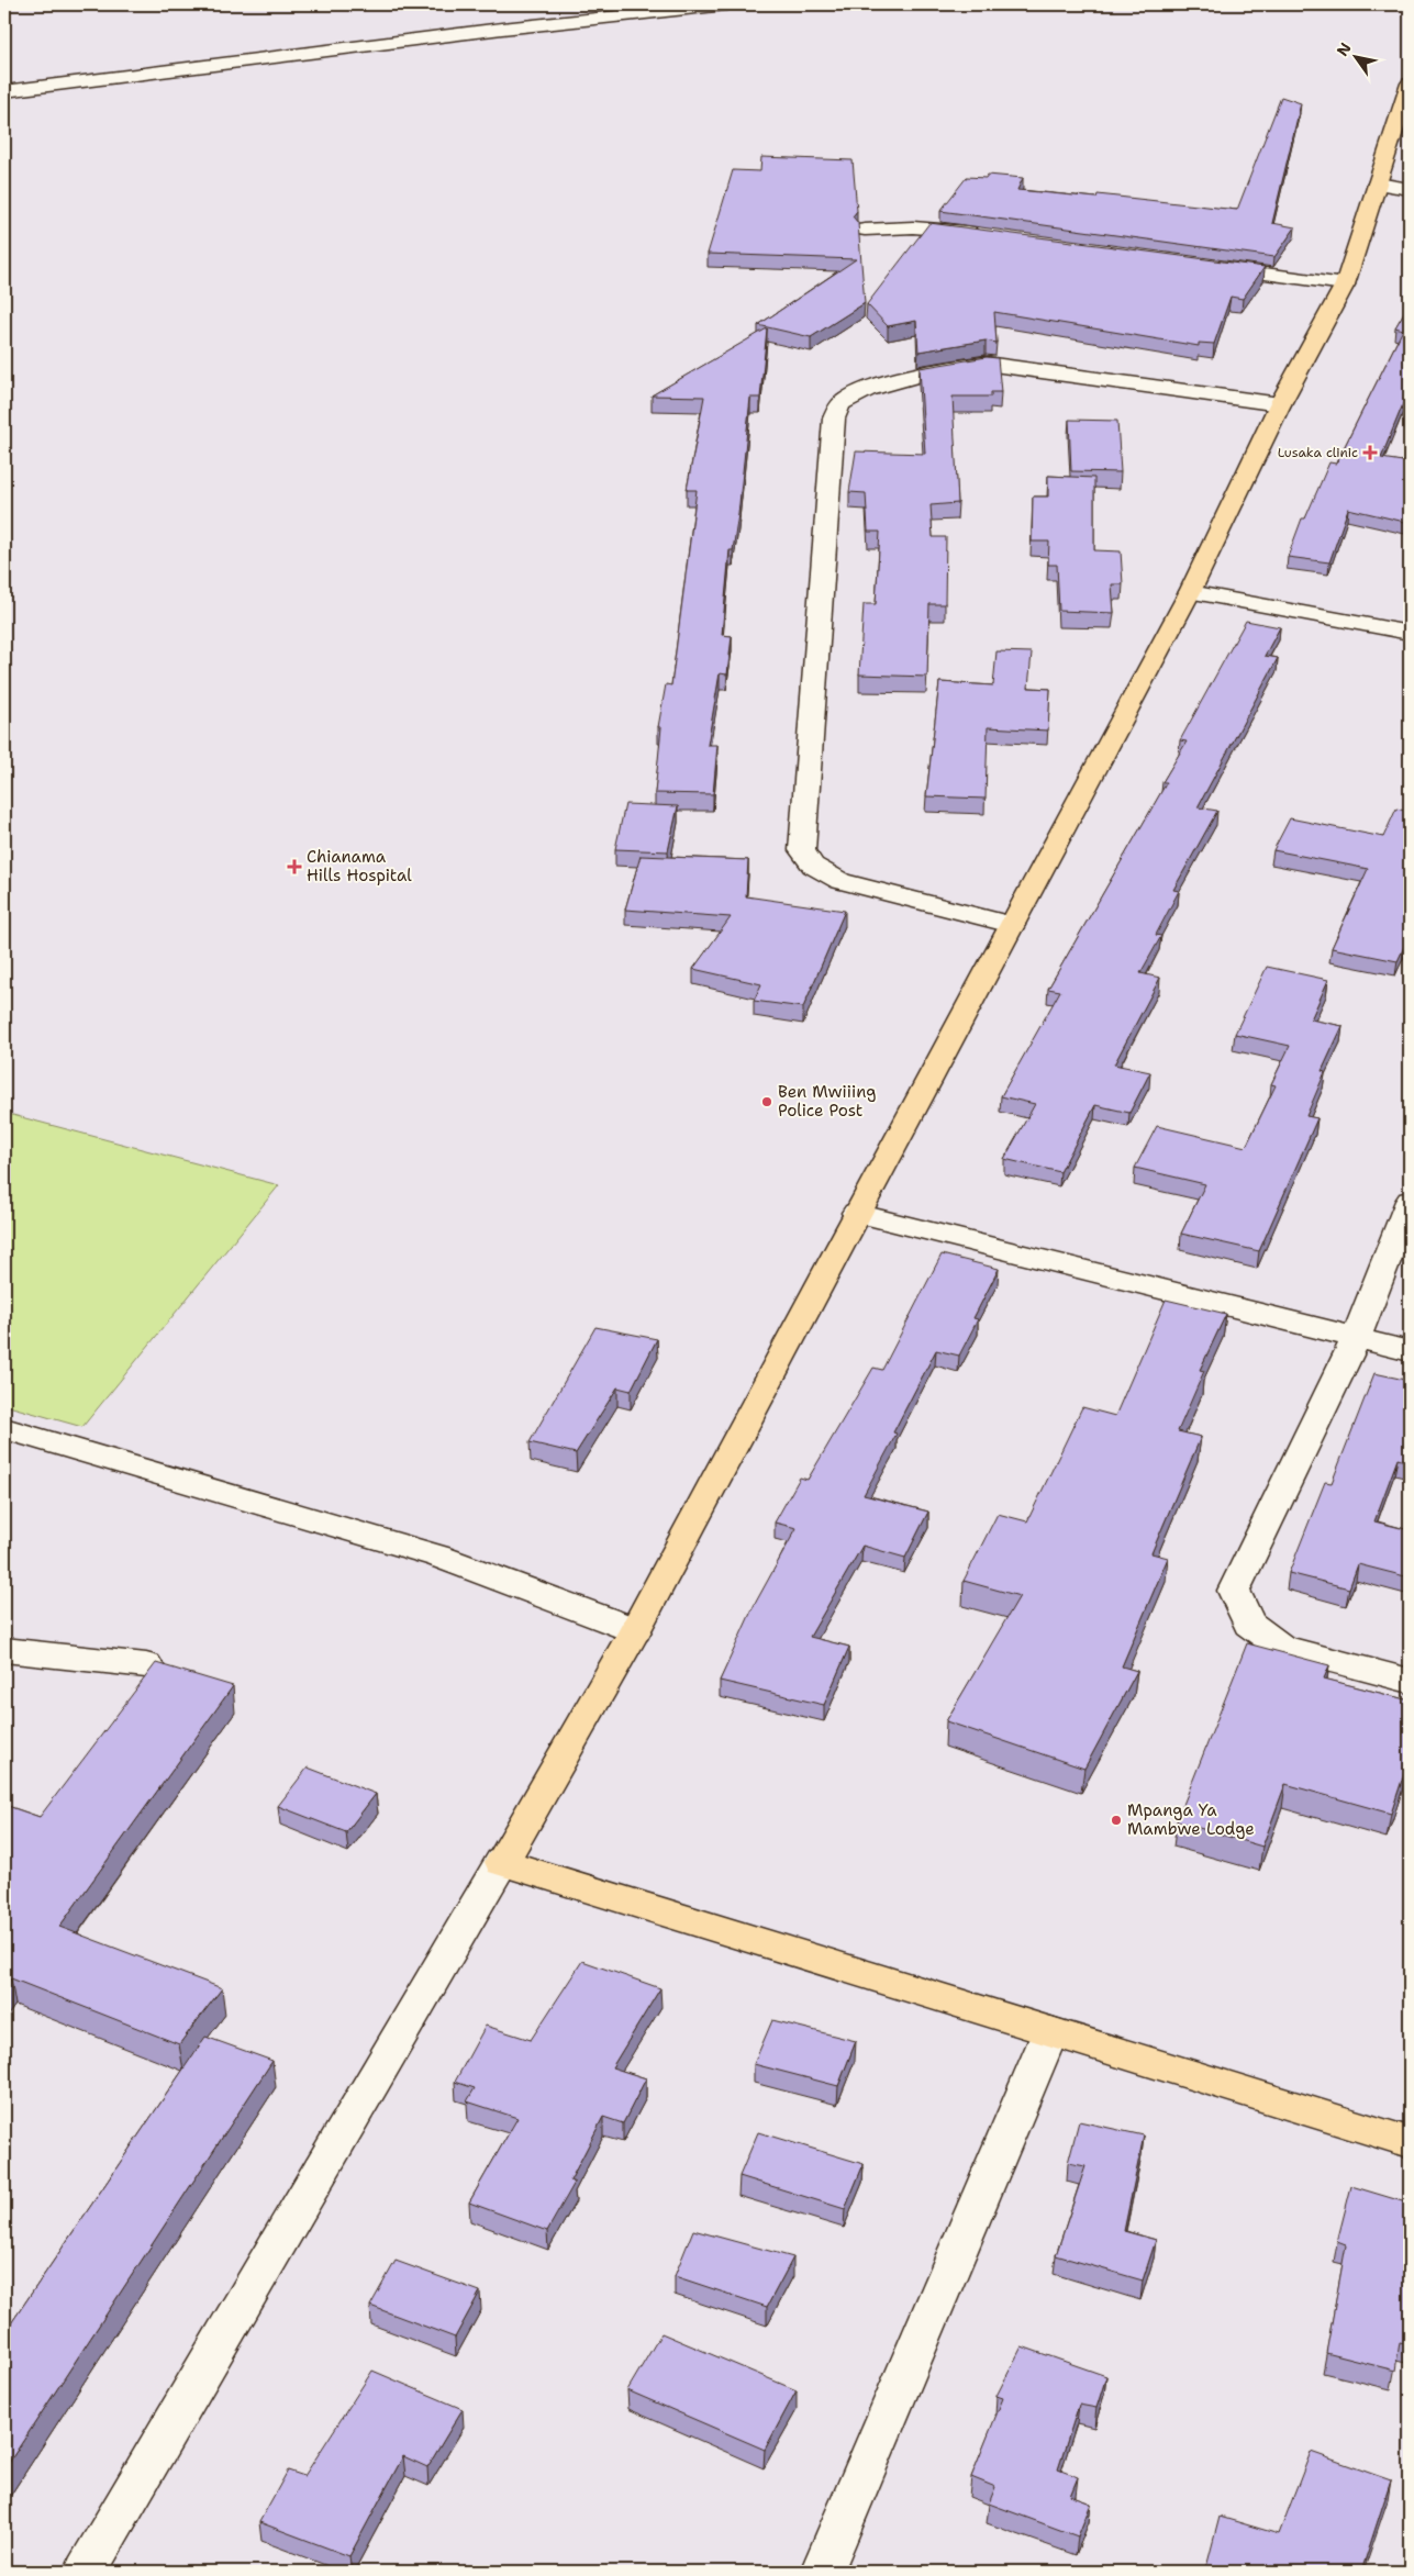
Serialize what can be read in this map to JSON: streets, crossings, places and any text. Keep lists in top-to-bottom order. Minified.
{"places":{"health":["Lusaka clinic","Chianama Hills Hospital"],"other":["Ben Mwiiing Police Post","Mpanga Ya Mambwe Lodge"]},"north":"top left"}
